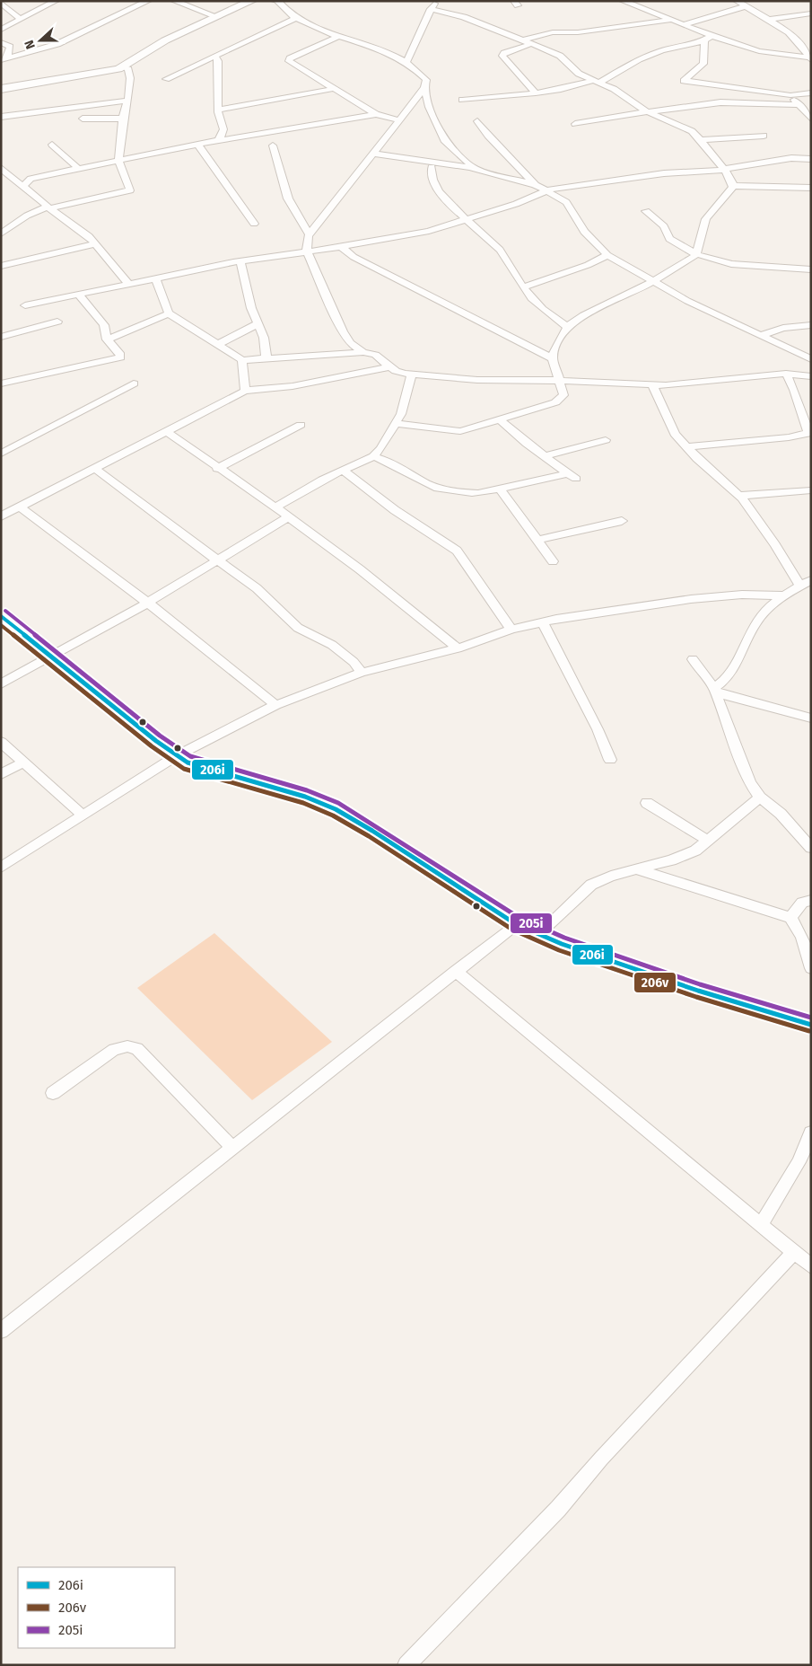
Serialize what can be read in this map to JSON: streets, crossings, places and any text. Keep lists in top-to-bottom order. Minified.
{"lines":["transit line 205i","transit line 206i","transit line 206v"],"legend":["206i","206v","205i"],"north":"left"}
